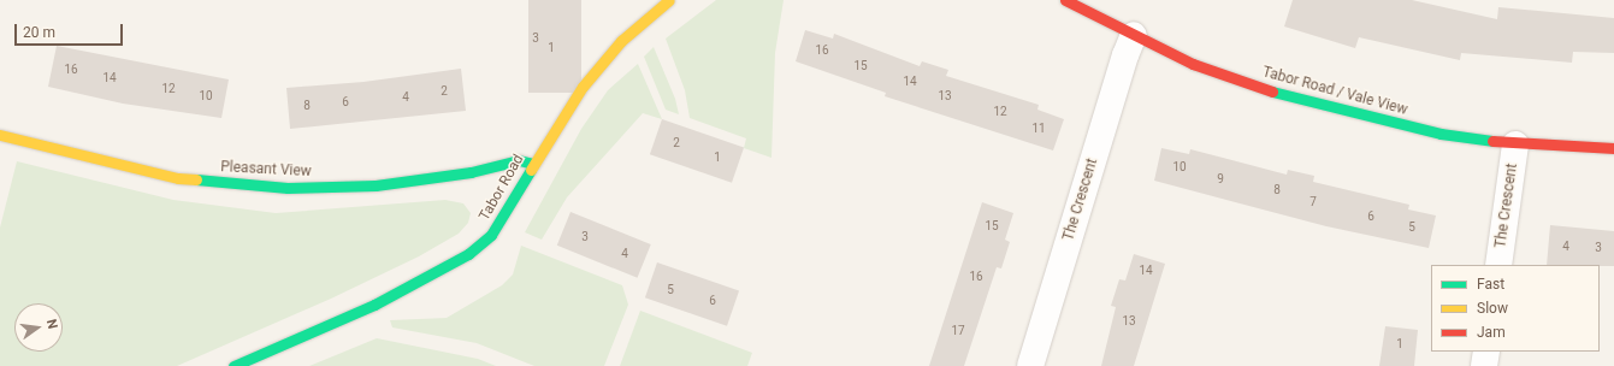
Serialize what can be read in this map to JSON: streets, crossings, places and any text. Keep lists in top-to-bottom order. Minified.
{"streets":{"street":["Tabor Road / Vale View","Pleasant View","Tabor Road","The Crescent"]},"crossings":[["Tabor Road / Vale View","The Crescent"],["Pleasant View","Tabor Road"]],"house_numbers":["3","1","16","15","16","14","14","12","2","10","13","4","6","8","12","11","2","1","10","9","8","7","6","15","5","3","4","3","4","14","16","5","6","13","17","1"],"legend":["Fast","Slow","Jam"],"scale_bar":"20 m","north":"right"}
